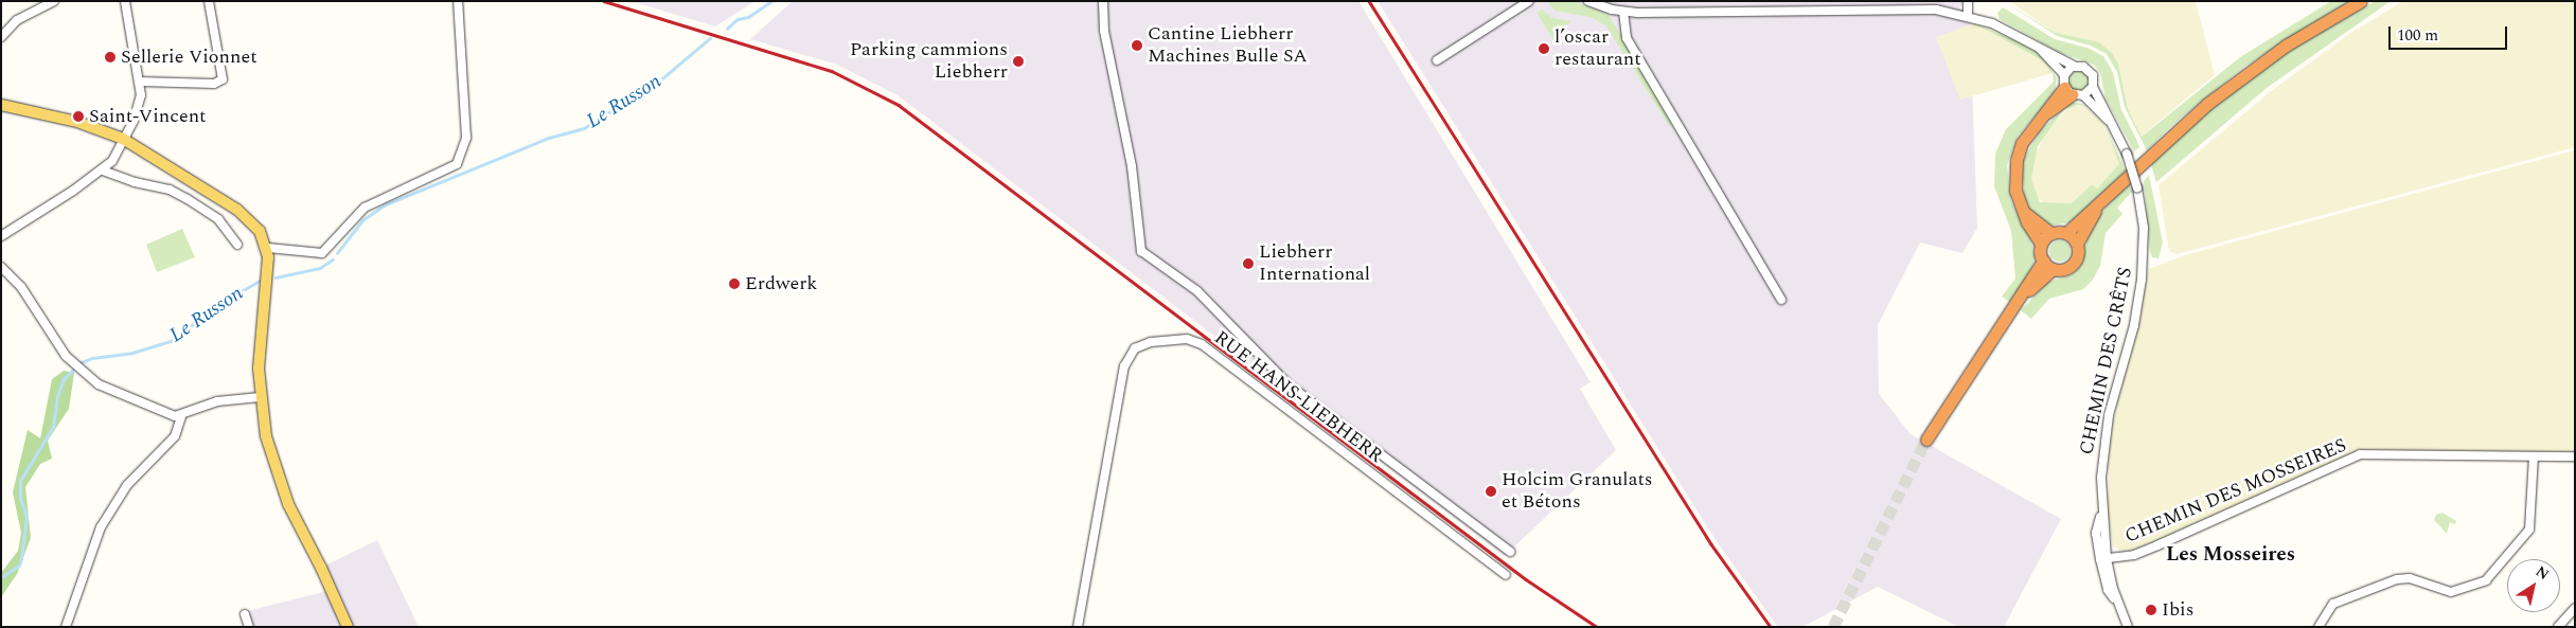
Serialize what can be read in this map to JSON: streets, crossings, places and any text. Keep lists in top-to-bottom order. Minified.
{"streets":{"street":["CHEMIN DES CRÊTS","RUE HANS-LIEBHERR","CHEMIN DES MOSSEIRES"]},"crossings":[["CHEMIN DES CRÊTS","CHEMIN DES MOSSEIRES"]],"districts":["Les Mosseires"],"water":["Le Russon"],"places":["Cantine Liebherr Machines Bulle SA","l’oscar restaurant","Sellerie Vionnet","Parking cammions Liebherr","Saint-Vincent","Liebherr International","Erdwerk","Holcim Granulats et Bétons","Ibis"],"scale_bar":"100 m","north":"top right"}
